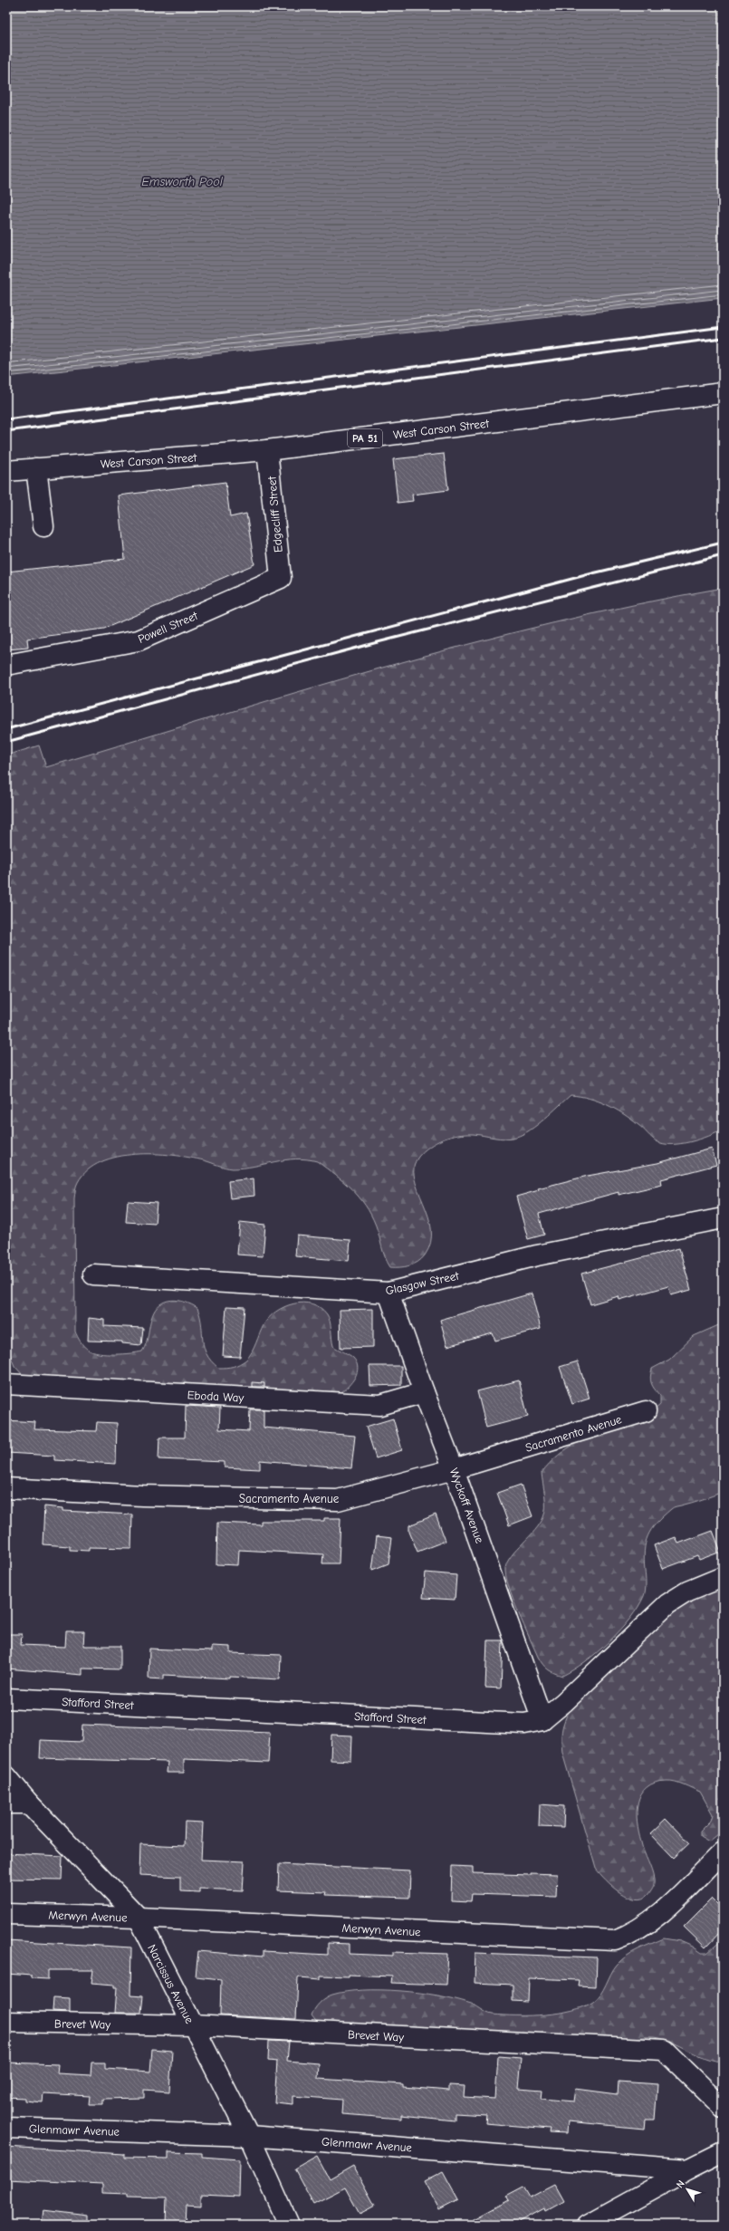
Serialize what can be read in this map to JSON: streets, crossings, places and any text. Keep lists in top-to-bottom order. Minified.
{"streets":{"street":["West Carson Street","PA 51","Edgecliff Street","Powell Street","Glasgow Street","Eboda Way","Sacramento Avenue","Wyckoff Avenue","Stafford Street","Merwyn Avenue","Narcissus Avenue","Brevet Way","Glenmawr Avenue"]},"crossings":[["West Carson Street","Edgecliff Street"],["Edgecliff Street","Powell Street"],["Glasgow Street","Wyckoff Avenue"],["Eboda Way","Wyckoff Avenue"],["Sacramento Avenue","Wyckoff Avenue"],["Wyckoff Avenue","Stafford Street"],["Merwyn Avenue","Narcissus Avenue"],["Narcissus Avenue","Brevet Way"],["Narcissus Avenue","Glenmawr Avenue"]],"water":["Emsworth Pool"],"north":"top left"}
